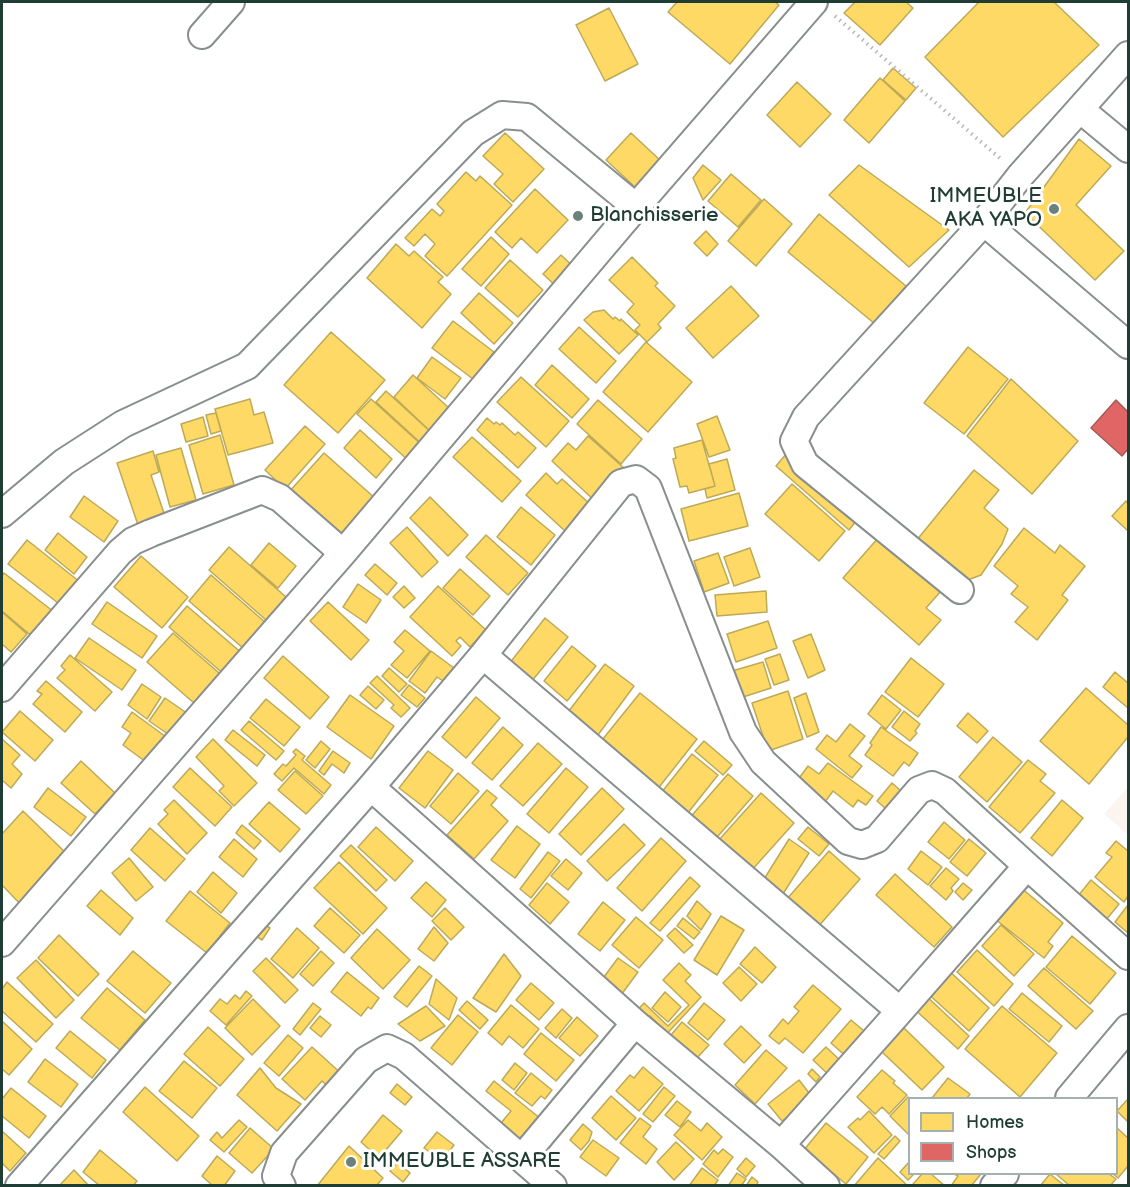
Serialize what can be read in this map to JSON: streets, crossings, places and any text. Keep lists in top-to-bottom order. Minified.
{"places":["IMMEUBLE AKA YAPO","Blanchisserie","IMMEUBLE ASSARE"],"legend":["Homes","Shops"]}
